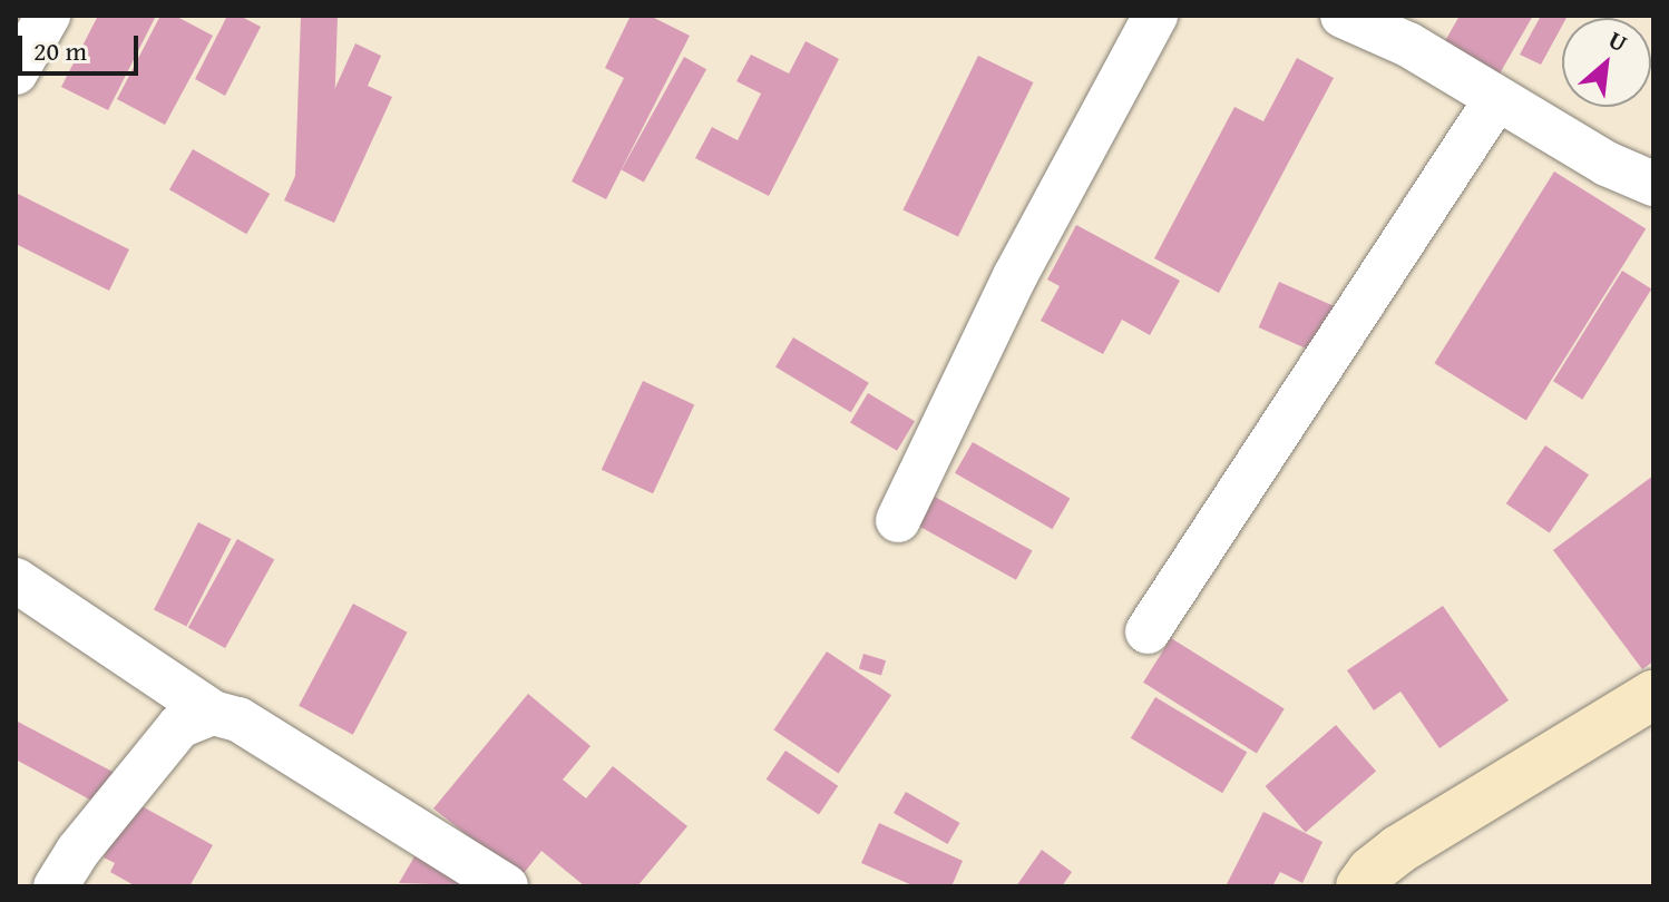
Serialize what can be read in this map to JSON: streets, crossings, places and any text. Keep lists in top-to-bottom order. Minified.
{"scale_bar":"20 m","north":"top right"}
